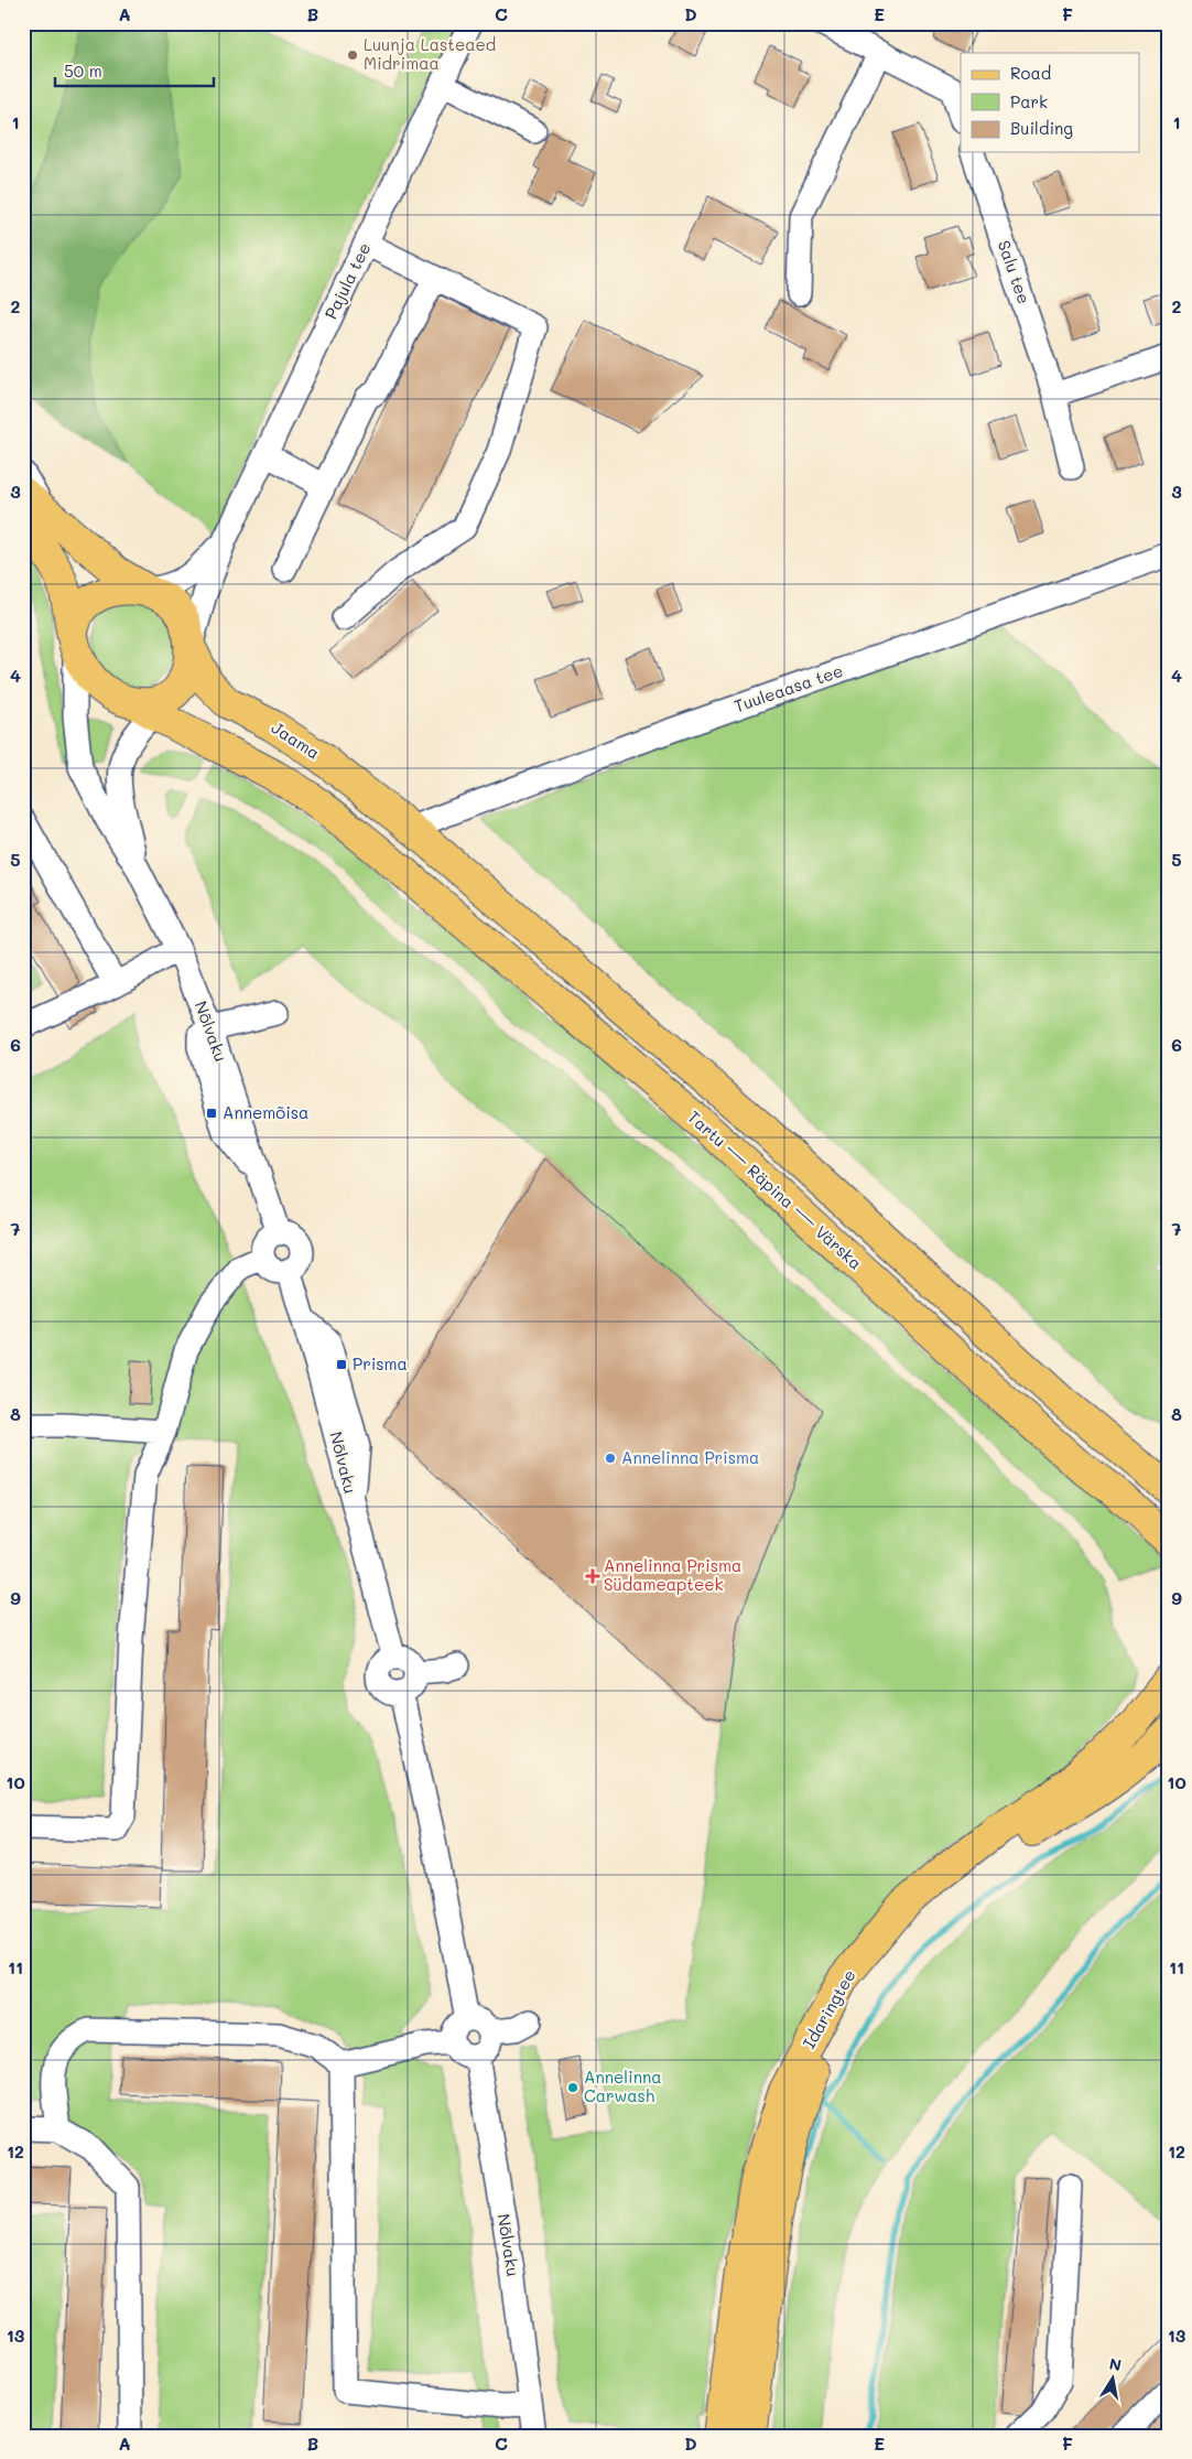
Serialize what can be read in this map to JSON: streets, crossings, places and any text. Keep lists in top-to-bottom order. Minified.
{"streets":{"main road":["Jaama","Tartu — Räpina — Värska","Idaringtee"],"street":["Salu tee","Pajula tee","Tuuleaasa tee","Nõlvaku"]},"crossings":[["Tuuleaasa tee","Jaama"],["Jaama","Nõlvaku"],["Jaama","Tartu — Räpina — Värska"],["Nõlvaku","Tartu — Räpina — Värska"]],"places":{"other":["Luunja Lasteaed Midrimaa","Annelinna Prisma","Annelinna Carwash"],"transit":["Annemõisa","Prisma"],"health":["Annelinna Prisma Südameapteek"]},"legend":["Road","Park","Building"],"scale_bar":"50 m","north":"top","grid":{"columns":["A","B","C","D","E","F"],"rows":["1","2","3","4","5","6","7","8","9","10","11","12","13"]}}
